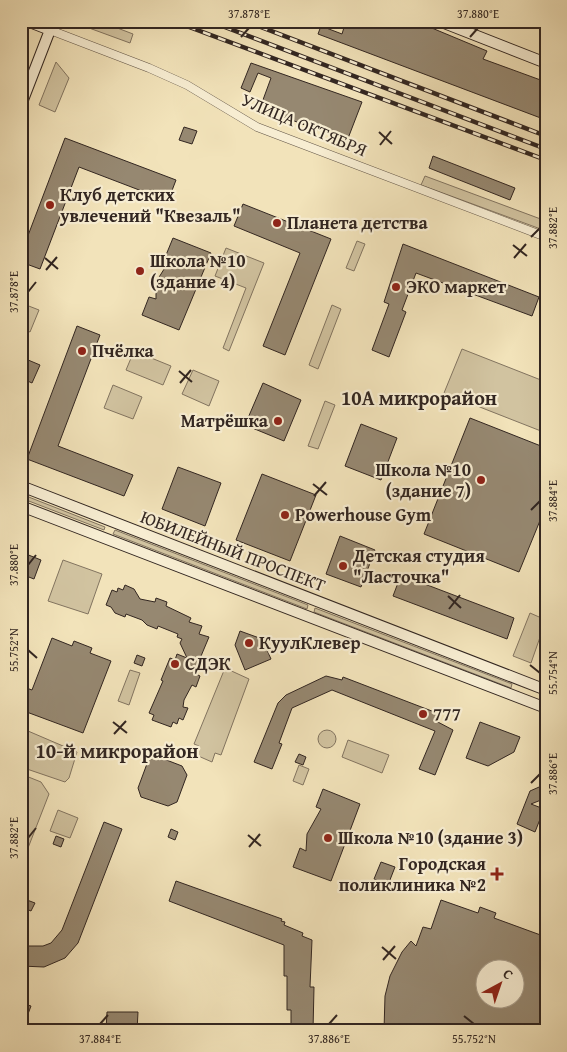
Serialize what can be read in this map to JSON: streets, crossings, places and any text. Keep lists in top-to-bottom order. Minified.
{"streets":{"street":["УЛИЦА ОКТЯБРЯ","ЮБИЛЕЙНЫЙ ПРОСПЕКТ"]},"districts":["10А микрорайон","10-й микрорайон"],"places":{"other":["Клуб детских увлечений \"Квезаль\"","Планета детства","Школа №10 (здание 4)","ЭКО маркет","Пчёлка","Матрёшка","Школа №10 (здание 7)","Powerhouse Gym","Детская студия \"Ласточка\"","КуулКлевер","СДЭК","777","Школа №10 (здание 3)"],"health":["Городская поликлиника №2"]},"north":"top right","coordinates":["37.878°E","37.880°E","37.882°E","37.884°E","55.752°N","55.754°N","37.886°E"]}
